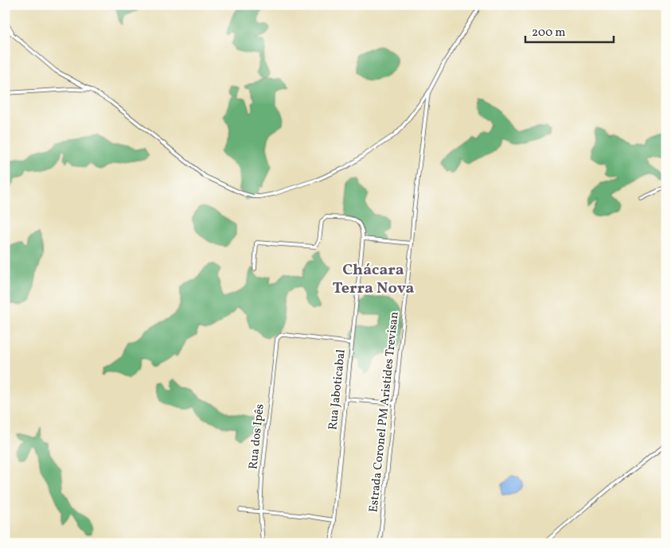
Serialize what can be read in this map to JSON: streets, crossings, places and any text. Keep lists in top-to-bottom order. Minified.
{"streets":{"street":["Rua Jaboticabal","Estrada Coronel PM Aristides Trevisan","Rua dos Ipês"]},"crossings":[["Rua Jaboticabal","Rua dos Ipês"]],"districts":["Chácara Terra Nova"],"scale_bar":"200 m"}
